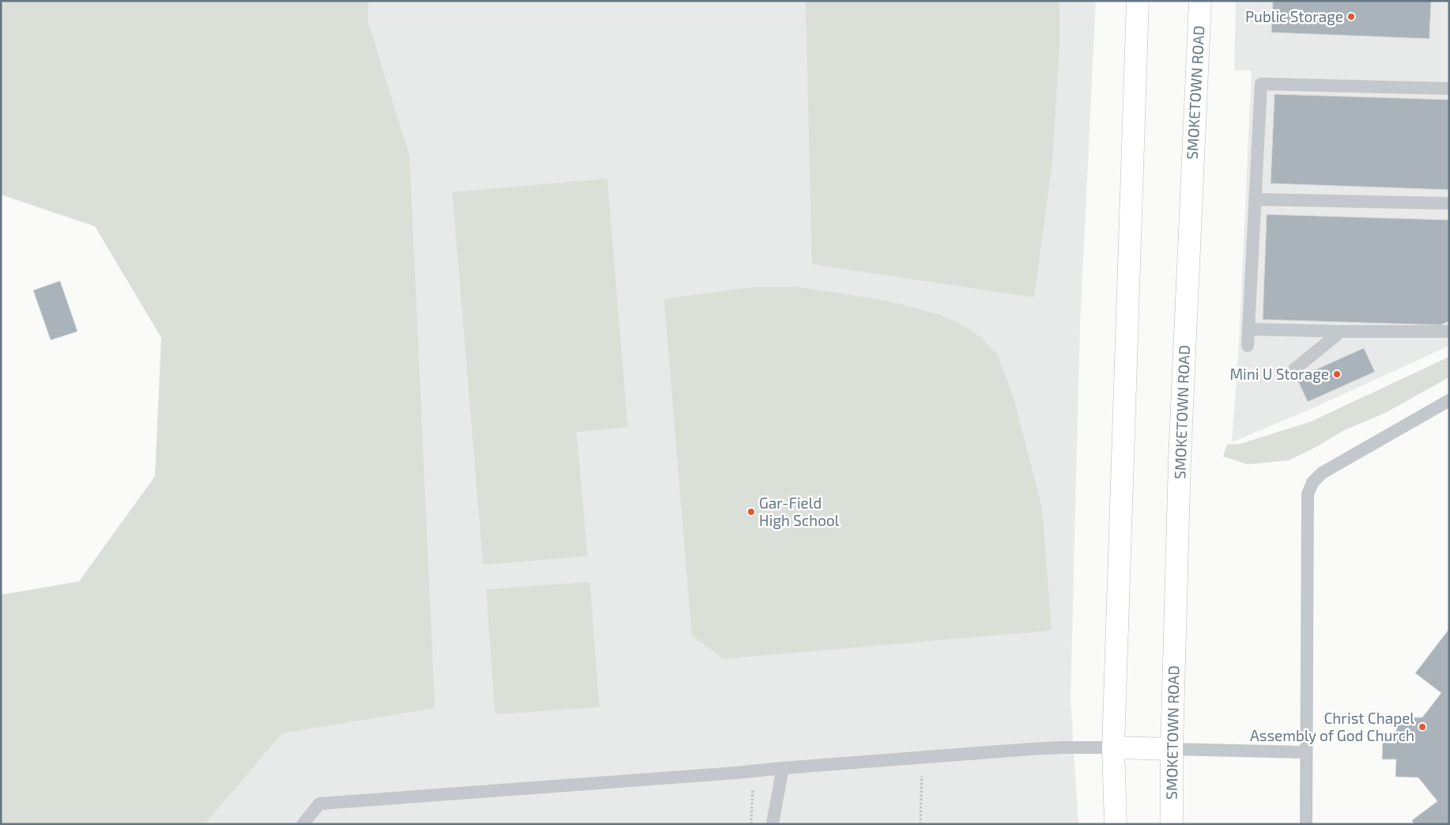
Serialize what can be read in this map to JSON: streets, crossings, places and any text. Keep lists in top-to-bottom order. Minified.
{"streets":{"main road":["SMOKETOWN ROAD"]},"places":["Public Storage","Mini U Storage","Gar-Field High School","Christ Chapel Assembly of God Church"]}
